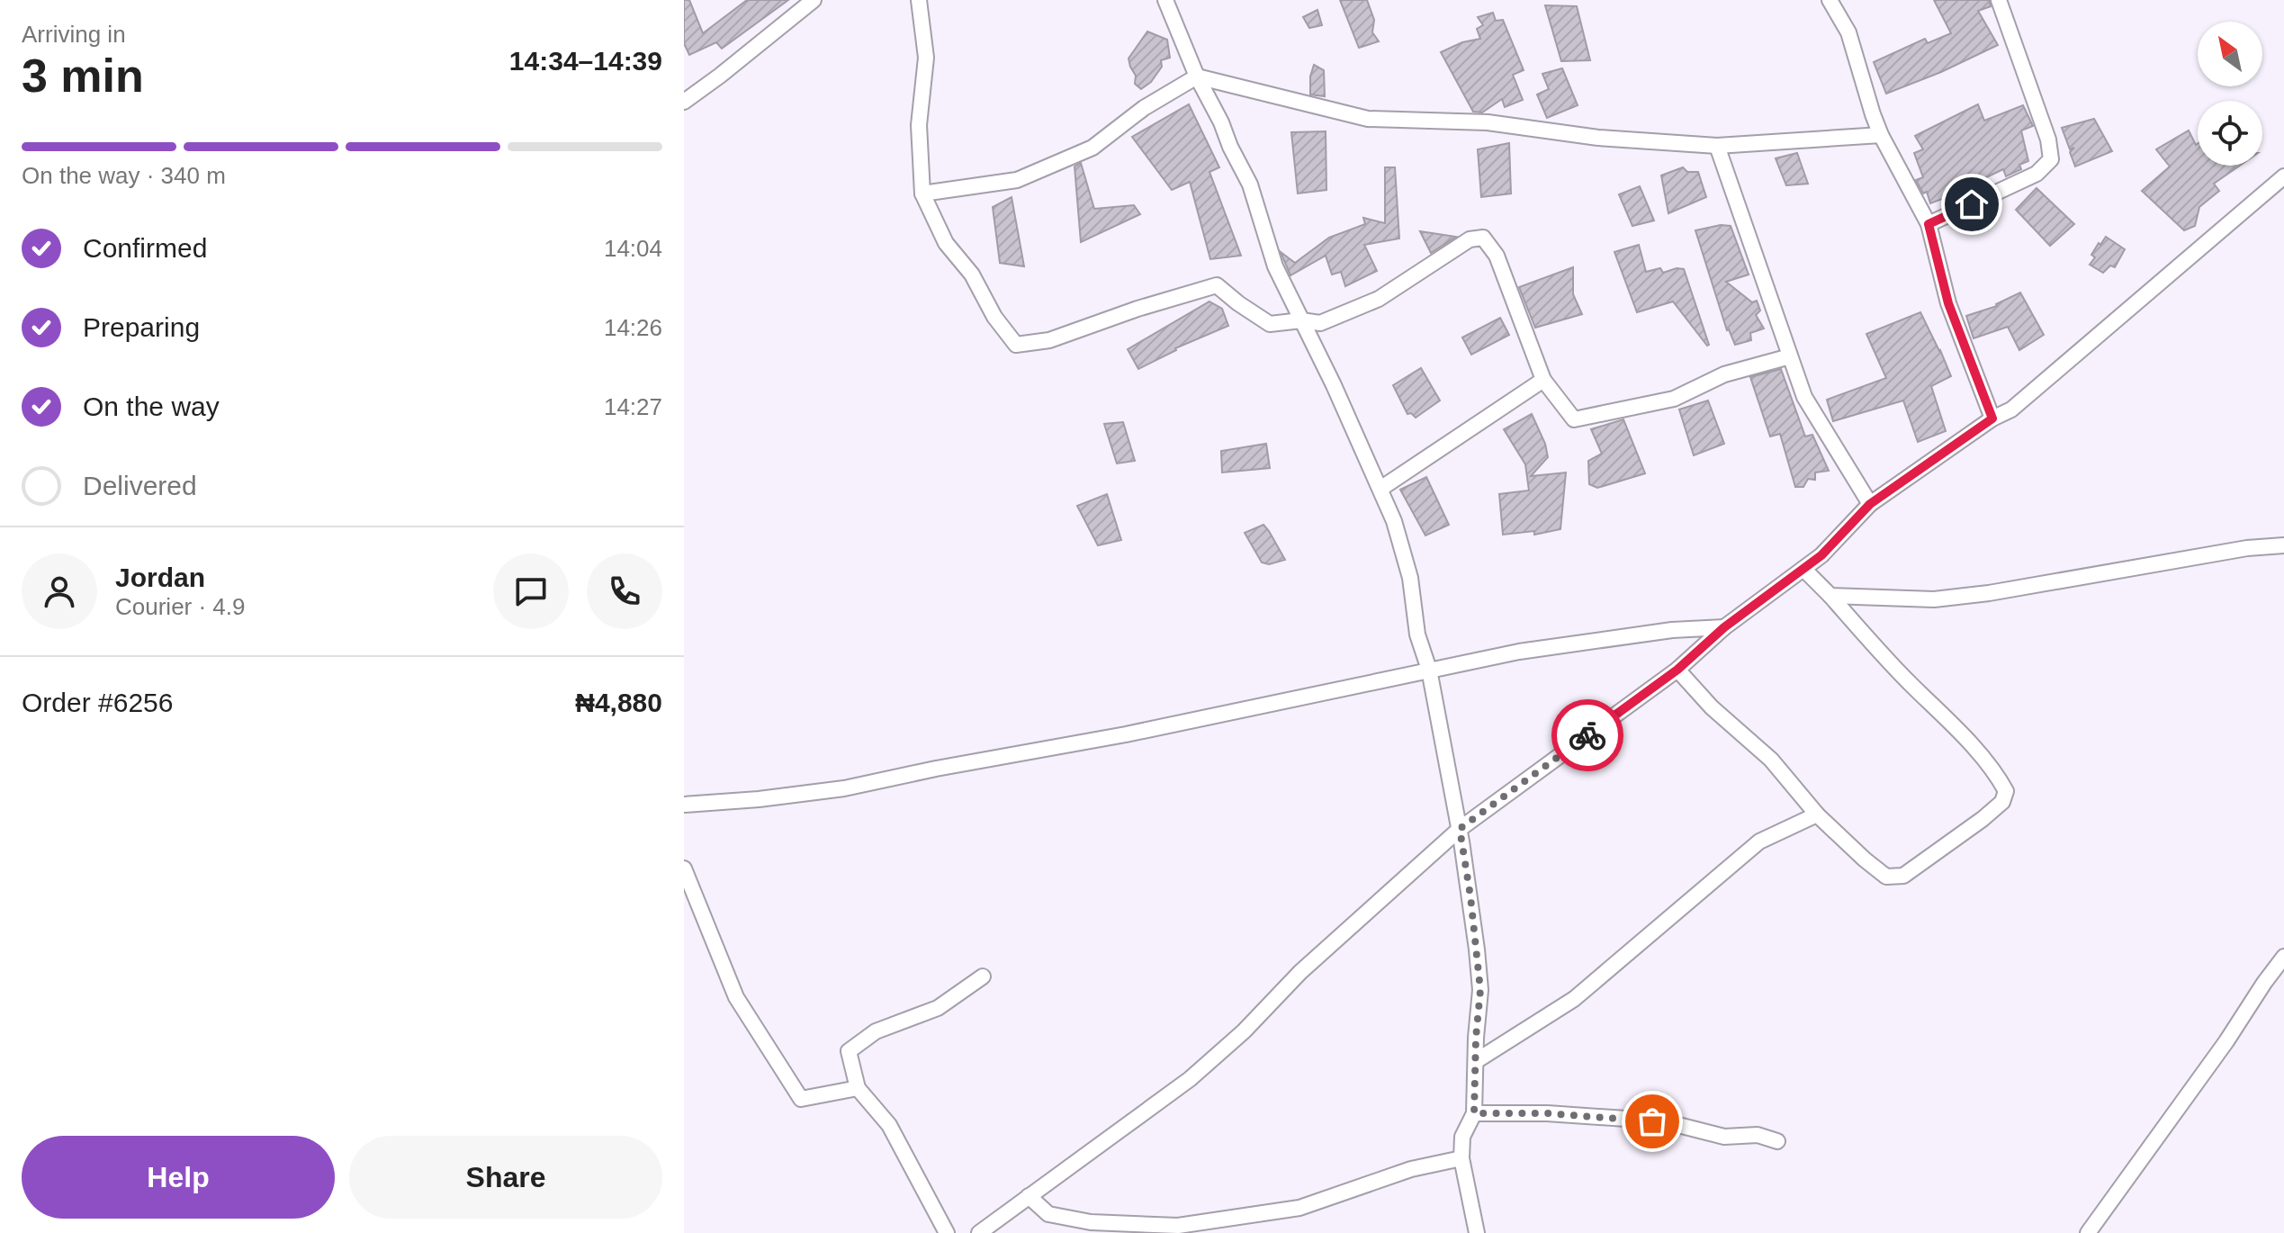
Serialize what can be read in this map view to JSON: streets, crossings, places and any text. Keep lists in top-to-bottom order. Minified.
{"north":"top left","page":{"heading":["3 min","Arriving in","14:34–14:39"],"panel":["Jordan","Courier · 4.9","Order #6256","₦4,880"],"bar":"On the way · 340 m","list":[["Confirmed","14:04"],["Preparing","14:26"],["On the way","14:27"],"Delivered"],"buttons":["Help","Share"]}}
